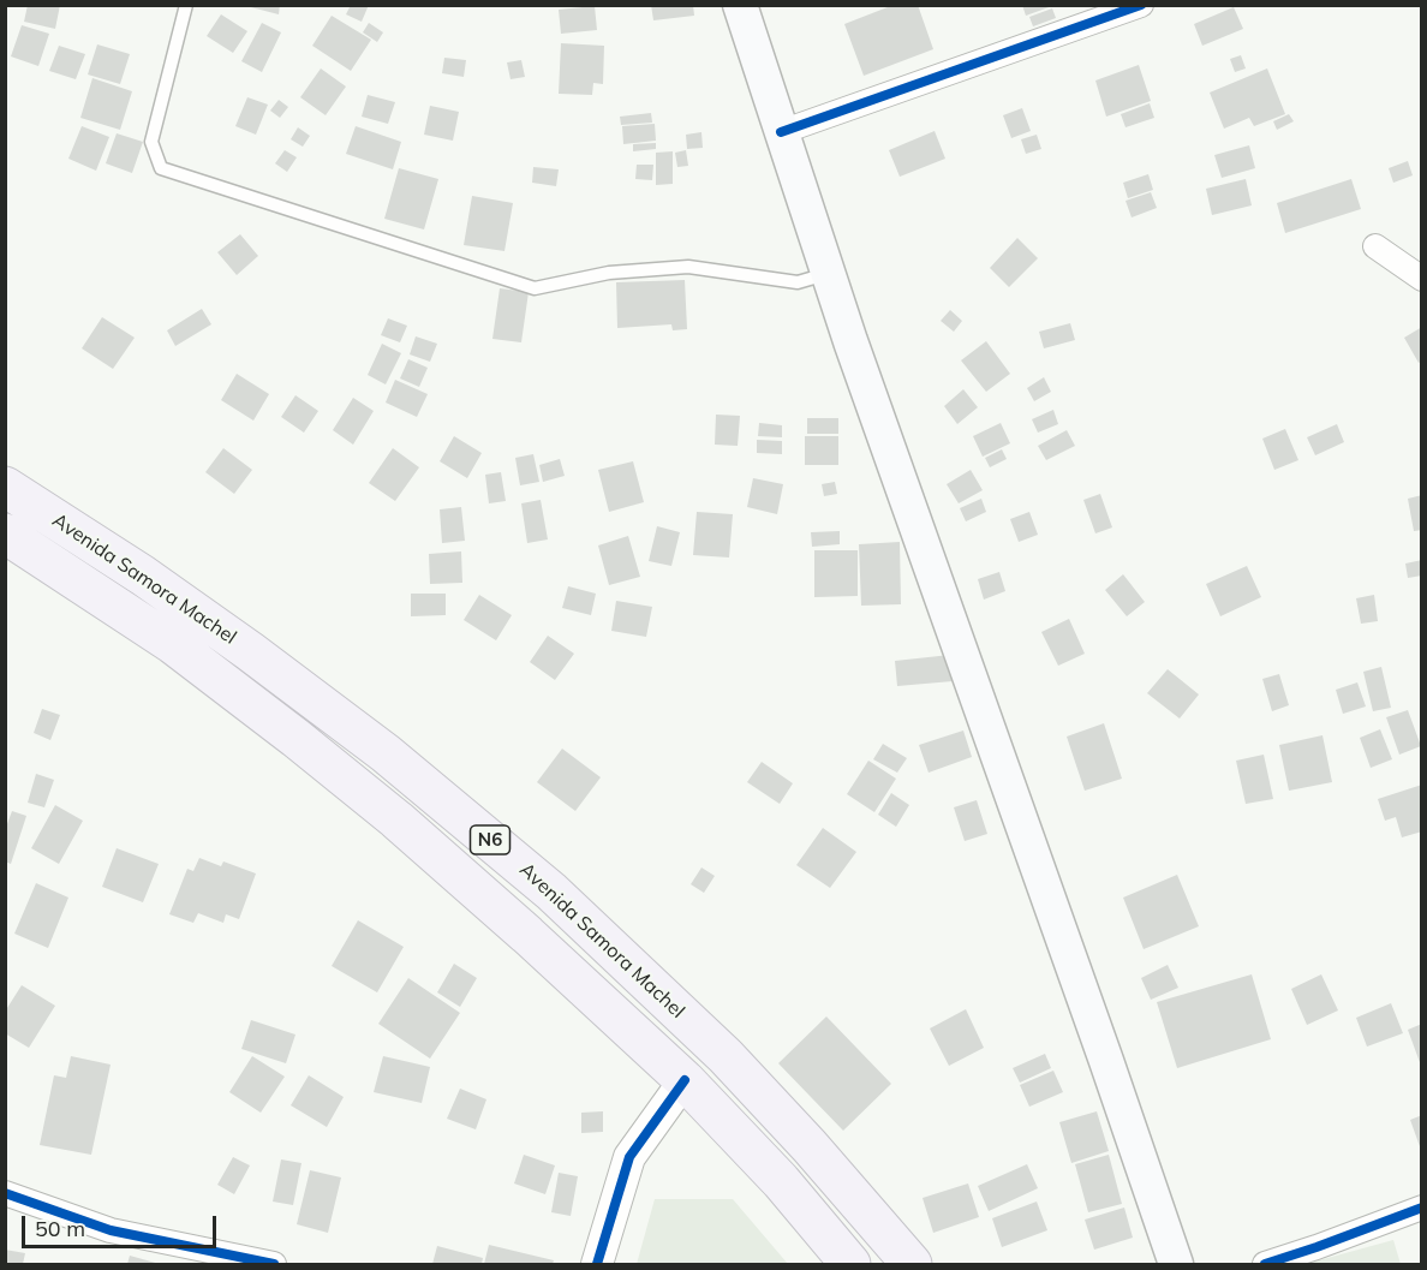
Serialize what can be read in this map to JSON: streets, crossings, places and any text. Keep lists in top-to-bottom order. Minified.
{"streets":{"highway":["Avenida Samora Machel","N6"]},"scale_bar":"50 m"}
